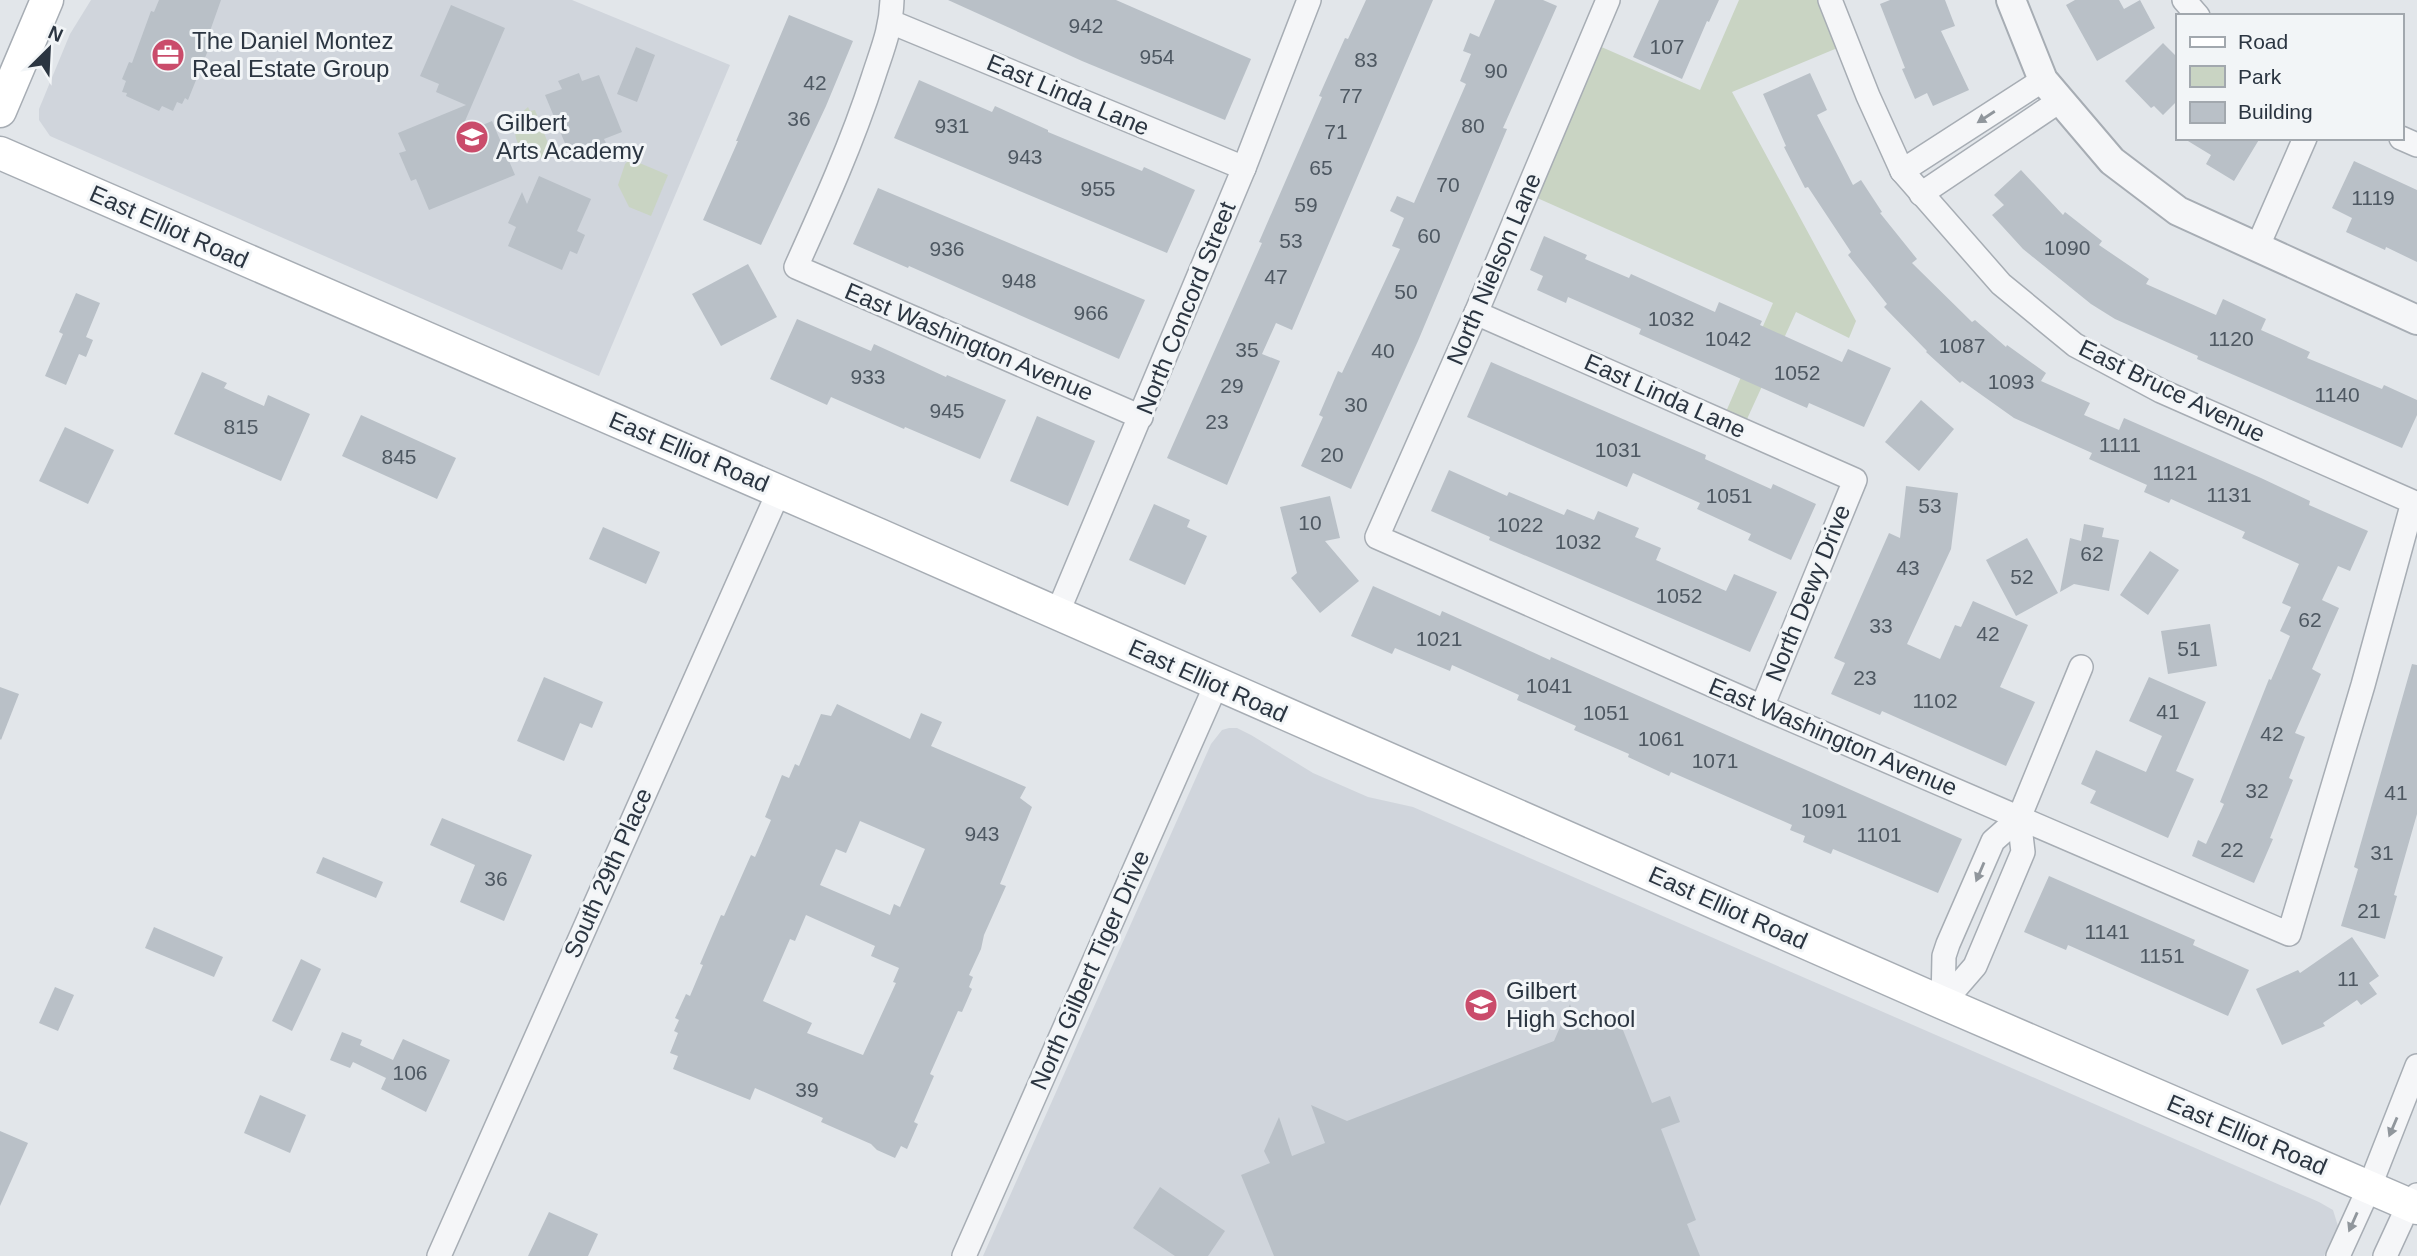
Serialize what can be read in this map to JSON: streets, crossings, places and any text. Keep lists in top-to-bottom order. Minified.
{"streets":{"main road":["East Elliot Road"],"street":["East Linda Lane","North Nielson Lane","North Concord Street","East Washington Avenue","East Bruce Avenue","North Dewy Drive","South 29th Place","North Gilbert Tiger Drive"]},"crossings":[["East Linda Lane","North Nielson Lane"],["East Linda Lane","North Concord Street"],["East Linda Lane","East Washington Avenue"],["East Linda Lane","North Dewy Drive"],["East Elliot Road","North Concord Street"],["East Elliot Road","South 29th Place"],["East Elliot Road","North Gilbert Tiger Drive"],["North Nielson Lane","East Washington Avenue"],["North Concord Street","East Washington Avenue"],["East Washington Avenue","East Bruce Avenue"],["East Washington Avenue","North Dewy Drive"]],"places":{"office":["The Daniel Montez Real Estate Group"],"school or university":["Gilbert Arts Academy","Gilbert High School"]},"house_numbers":["942","107","954","83","90","42","77","36","931","80","71","943","65","70","955","1119","59","60","53","1090","936","47","948","50","966","1032","1042","1120","1087","35","40","1052","933","1093","29","1140","30","945","23","815","1111","1031","20","845","1121","1131","1051","53","10","1022","1032","62","43","52","1052","62","33","42","1021","51","23","1041","1102","41","1051","42","1061","1071","32","41","1091","943","1101","22","31","36","21","1141","1151","11","106","39"],"legend":["Road","Park","Building"],"north":"top right"}
